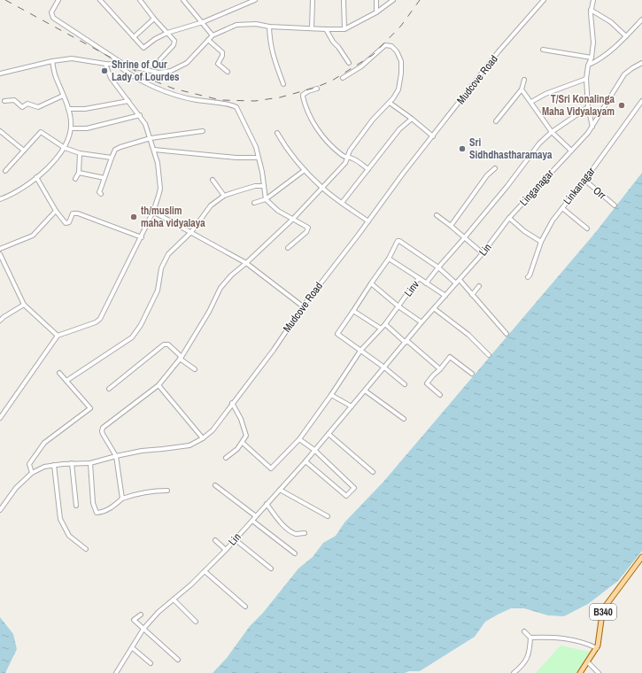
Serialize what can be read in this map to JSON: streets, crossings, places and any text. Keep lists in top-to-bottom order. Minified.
{"streets":{"main road":["B340"],"street":["Mudcove Road","Linkanagar","Linganagar","Orr","Lin","Linv"]},"crossings":[["Linkanagar","Orr"],["Linganagar","Lin"],["Lin","Linv"]],"places":["Shrine of Our Lady of Lourdes","T/Sri Konalinga Maha Vidyalayam","Sri Sidhdhastharamaya","th/muslim maha vidyalaya"]}
